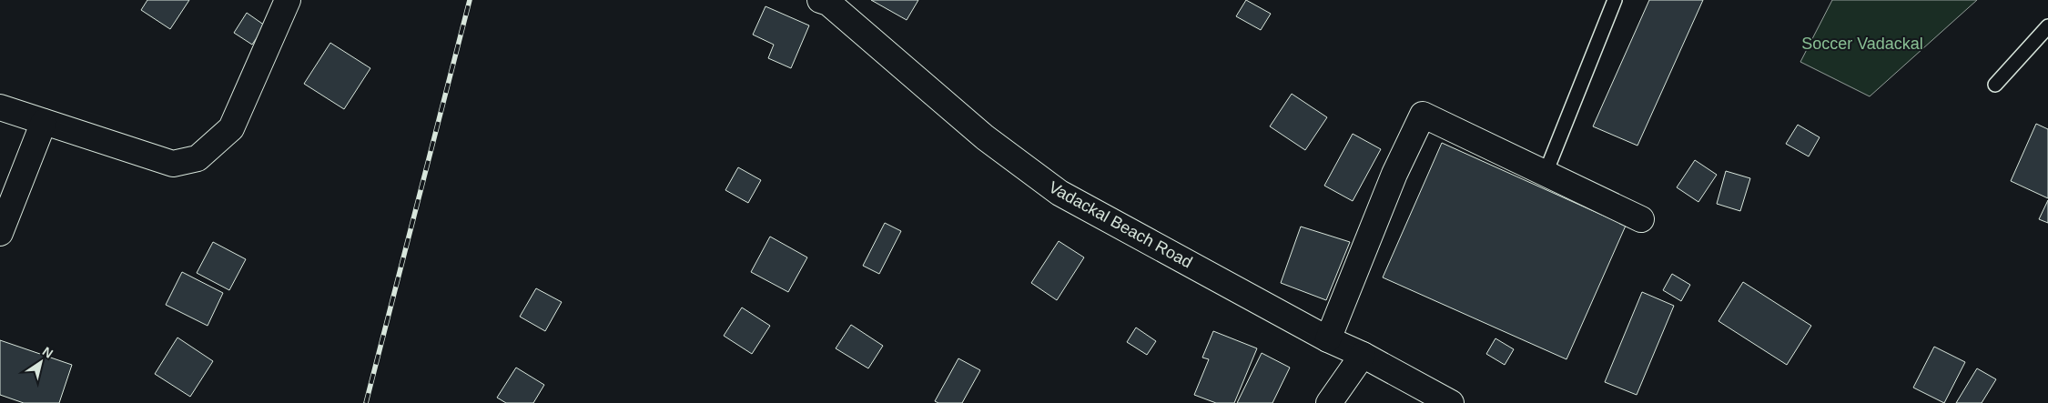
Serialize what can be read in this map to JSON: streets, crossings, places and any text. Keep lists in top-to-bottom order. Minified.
{"streets":{"street":["Vadackal Beach Road"]},"parks":["Soccer Vadackal"],"north":"top right"}
